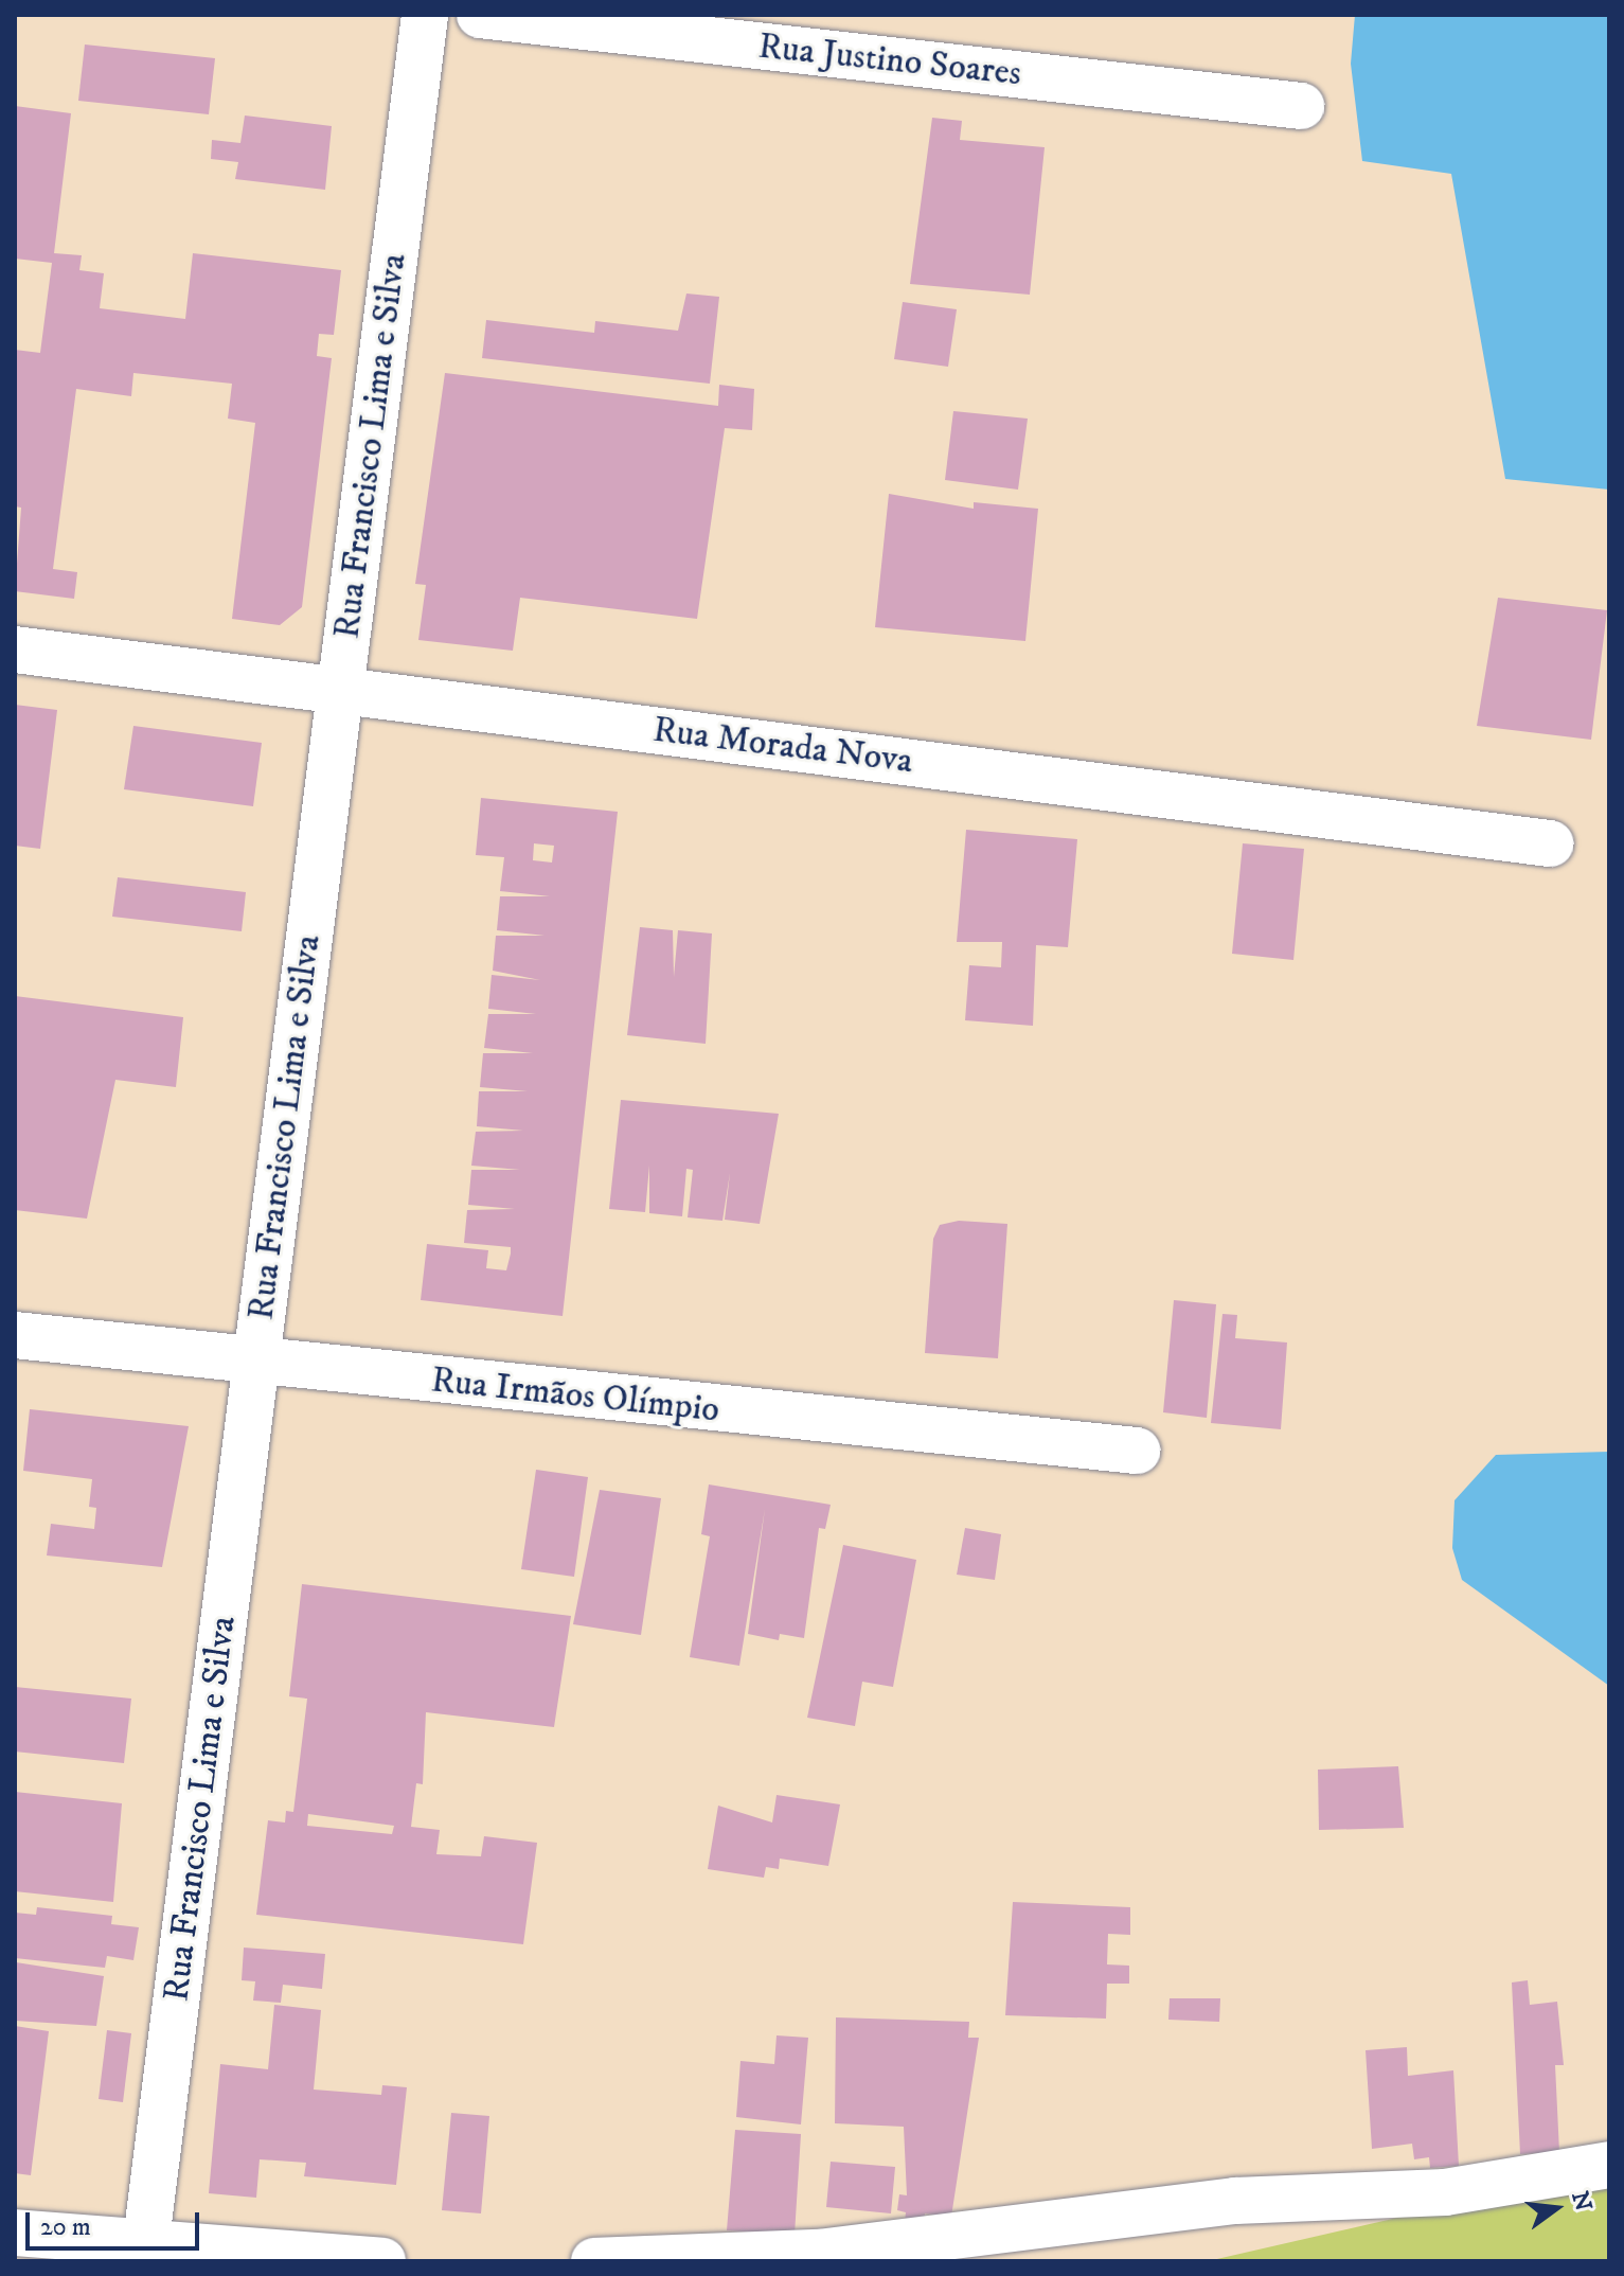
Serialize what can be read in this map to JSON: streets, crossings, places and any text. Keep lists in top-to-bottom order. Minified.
{"streets":{"street":["Rua Justino Soares","Rua Francisco Lima e Silva","Rua Morada Nova","Rua Irmãos Olímpio"]},"crossings":[["Rua Francisco Lima e Silva","Rua Morada Nova"],["Rua Francisco Lima e Silva","Rua Irmãos Olímpio"]],"scale_bar":"20 m","north":"right"}
